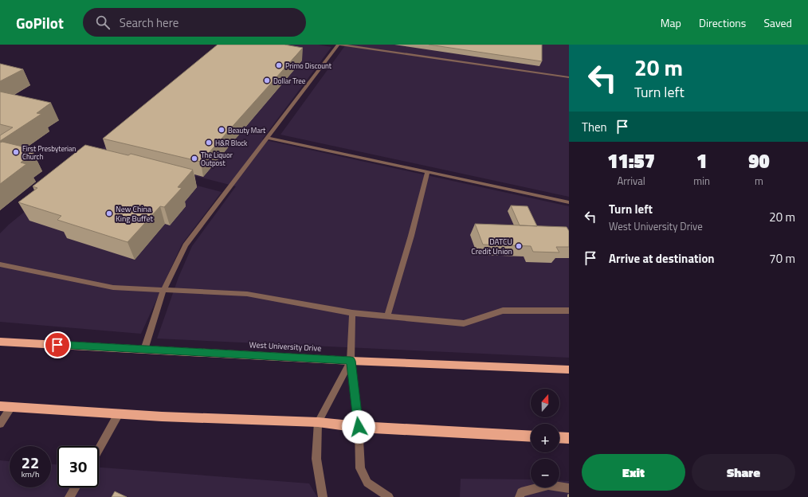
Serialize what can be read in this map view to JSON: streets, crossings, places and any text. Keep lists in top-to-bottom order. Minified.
{"streets":{"main road":["West University Drive"]},"places":["Primo Discount","Dollar Tree","Beauty Mart","H&R Block","First Presbyterian Church","The Liquor Outpost","New China King Buffet","DATCU Credit Union"],"north":"top","page":{"header":"GoPilot","search":"Search here","nav":["Map","Directions","Saved"],"turn":["20 m","Turn left"],"then":"Then","eta":["11:57","Arrival","1","min","90","m"],"list":[{"name":"Turn left","note":"West University Drive","value":"20 m"},{"name":"Arrive at destination","value":"70 m"}],"map_buttons":["+","−"],"speed":"22 km/h","limit":"30","buttons":["Exit","Share"]}}
